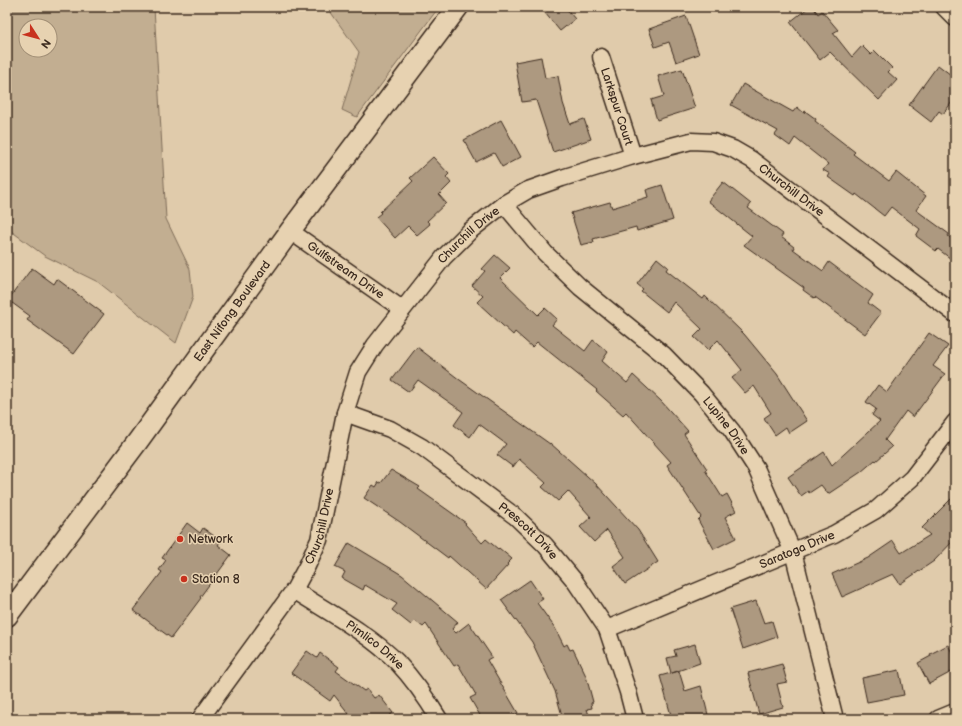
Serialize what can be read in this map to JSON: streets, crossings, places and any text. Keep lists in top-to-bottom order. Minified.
{"streets":{"street":["Larkspur Court","Churchill Drive","Gulfstream Drive","East Nifong Boulevard","Lupine Drive","Prescott Drive","Saratoga Drive","Pimlico Drive"]},"crossings":[["Larkspur Court","Churchill Drive"],["Churchill Drive","Gulfstream Drive"],["Churchill Drive","Lupine Drive"],["Churchill Drive","Prescott Drive"],["Churchill Drive","Pimlico Drive"],["Gulfstream Drive","East Nifong Boulevard"],["Lupine Drive","Saratoga Drive"],["Prescott Drive","Saratoga Drive"]],"places":["Network","Station 8"],"north":"bottom right"}
